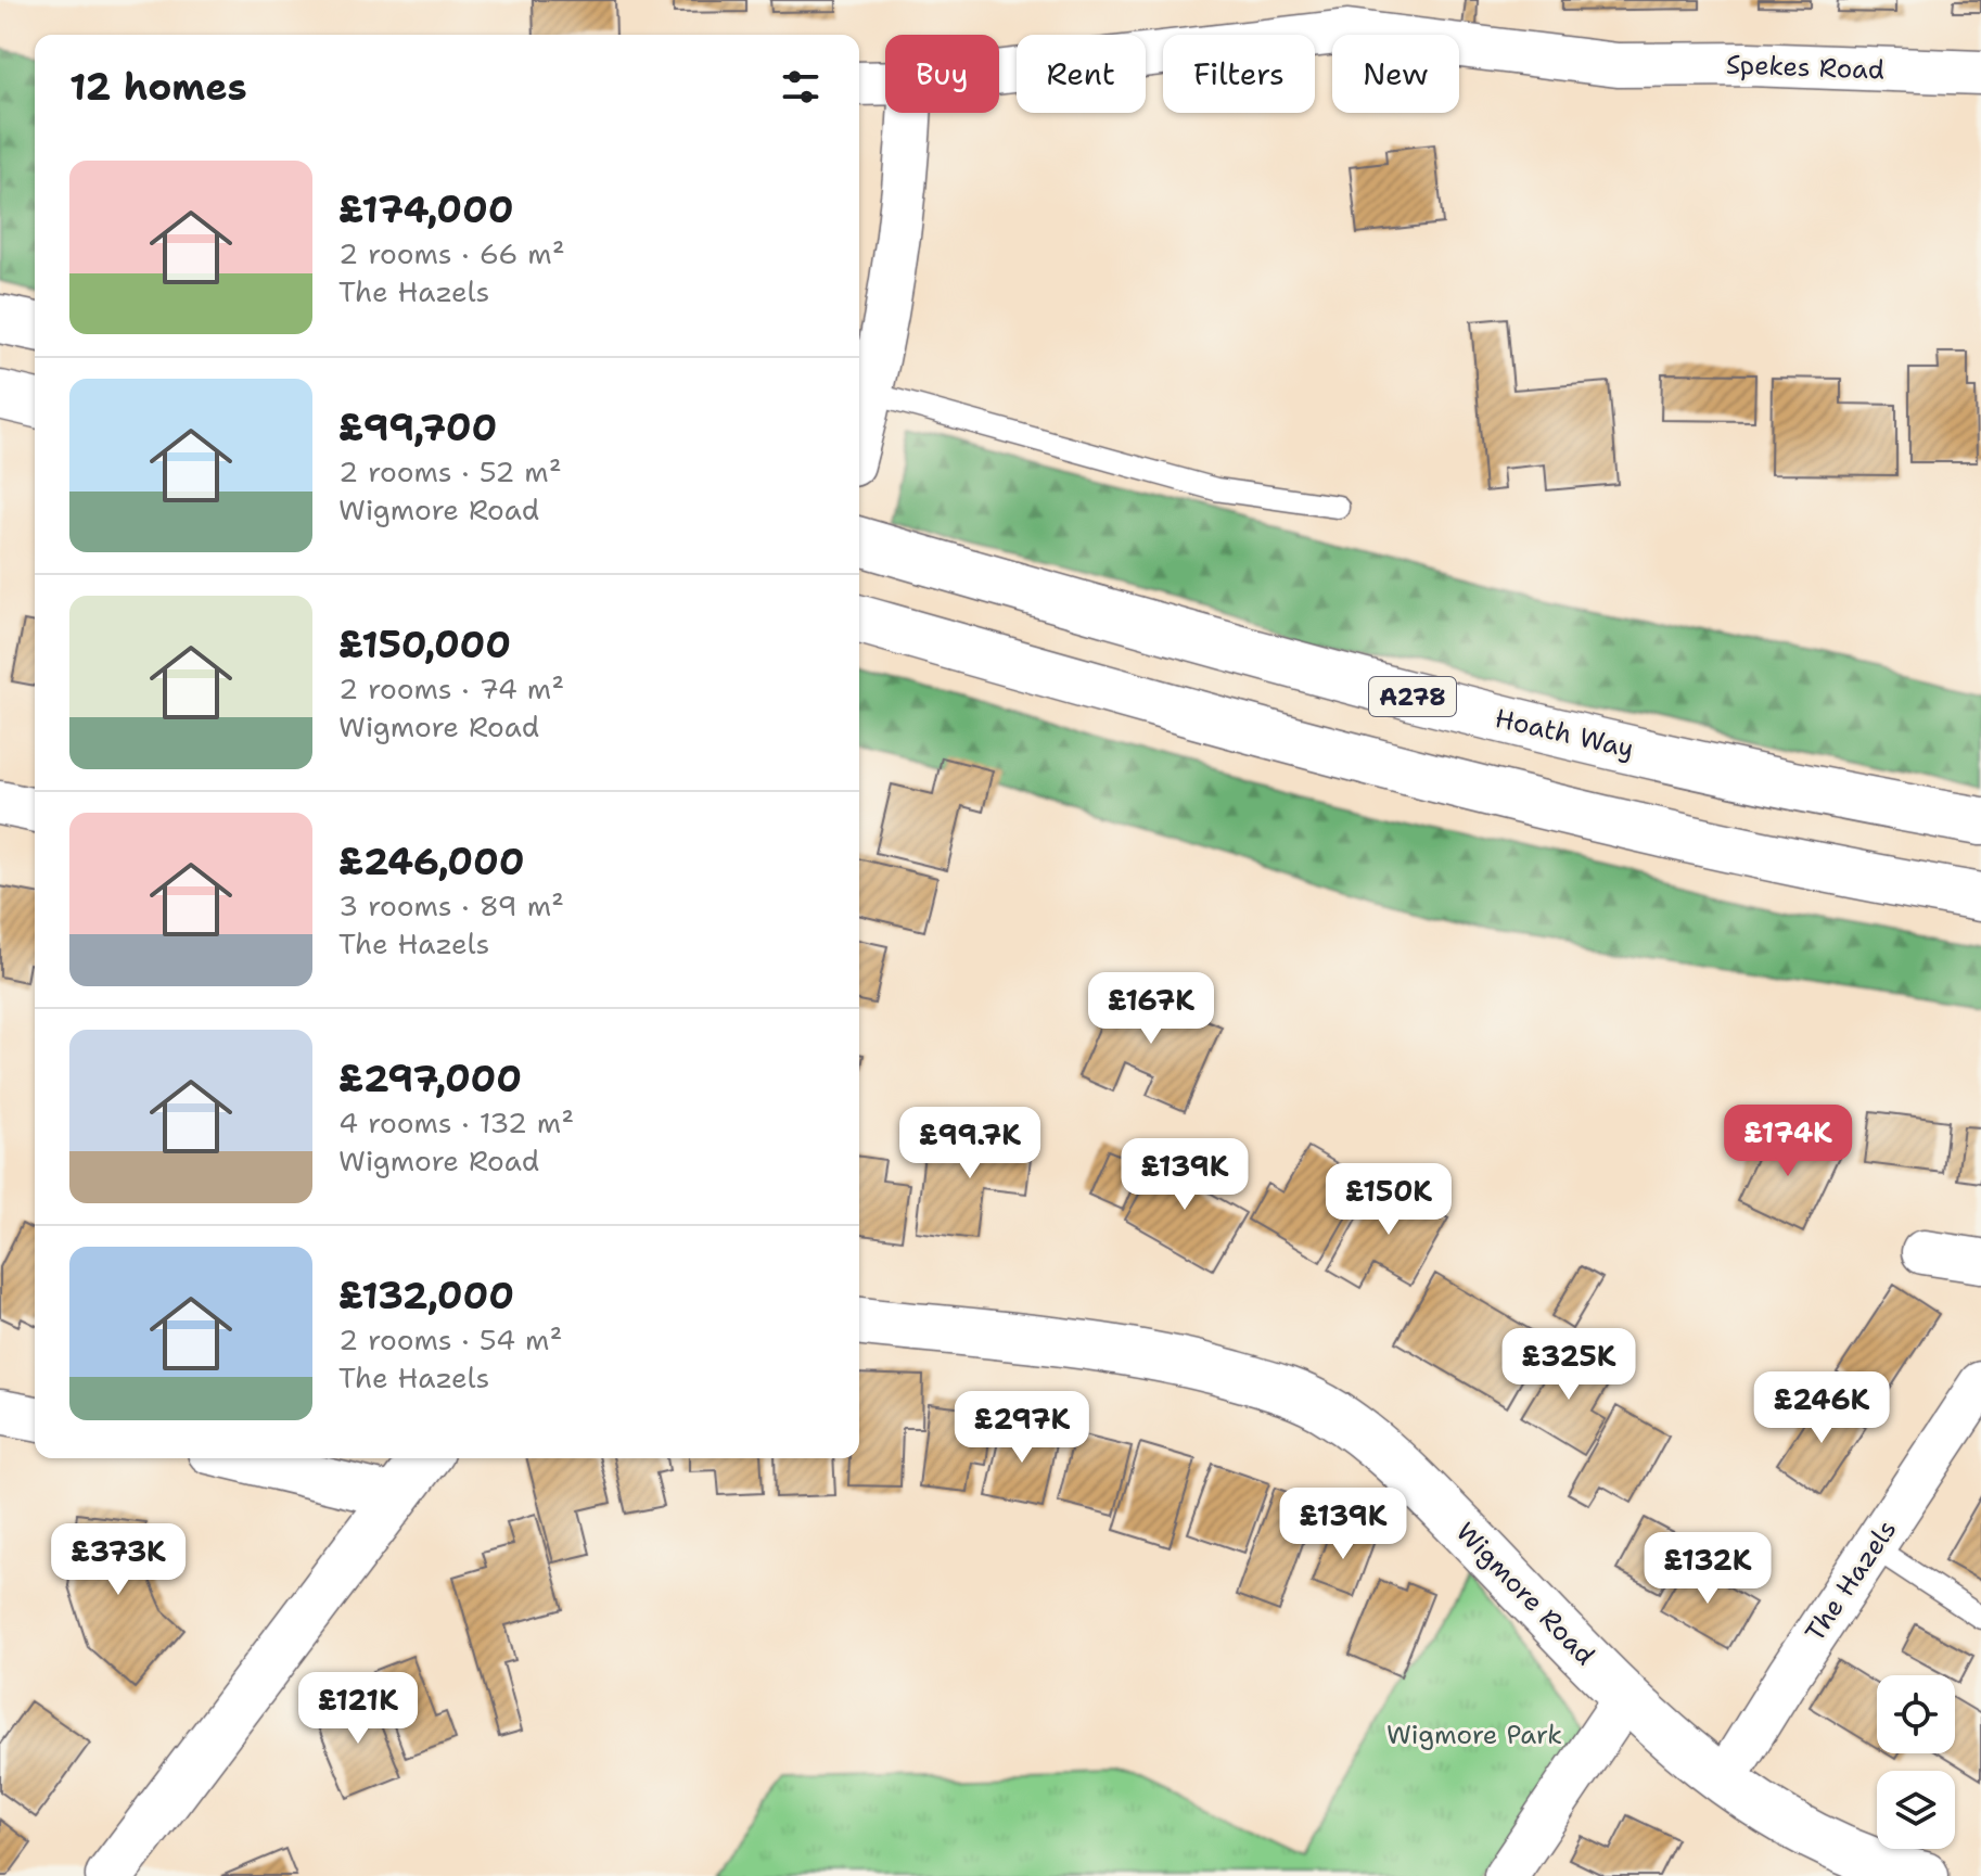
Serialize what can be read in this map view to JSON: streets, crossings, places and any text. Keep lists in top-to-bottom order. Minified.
{"streets":{"main road":["A278","Hoath Way","Wigmore Road"],"street":["Spekes Road","The Hazels"]},"crossings":[["The Hazels","Wigmore Road"]],"parks":["Wigmore Park"],"page":{"chip":["Buy","Rent","Filters","New"],"heading":"12 homes","list":[{"name":"£174,000","note":"2 rooms · 66 m² · The Hazels"},{"name":"£99,700","note":"2 rooms · 52 m² · Wigmore Road"},{"name":"£150,000","note":"2 rooms · 74 m² · Wigmore Road"},{"name":"£246,000","note":"3 rooms · 89 m² · The Hazels"},{"name":"£297,000","note":"4 rooms · 132 m² · Wigmore Road"},{"name":"£132,000","note":"2 rooms · 54 m² · The Hazels"}],"price":["£167K","£174K","£99.7K","£139K","£150K","£325K","£246K","£297K","£139K","£373K","£132K","£121K"]}}
